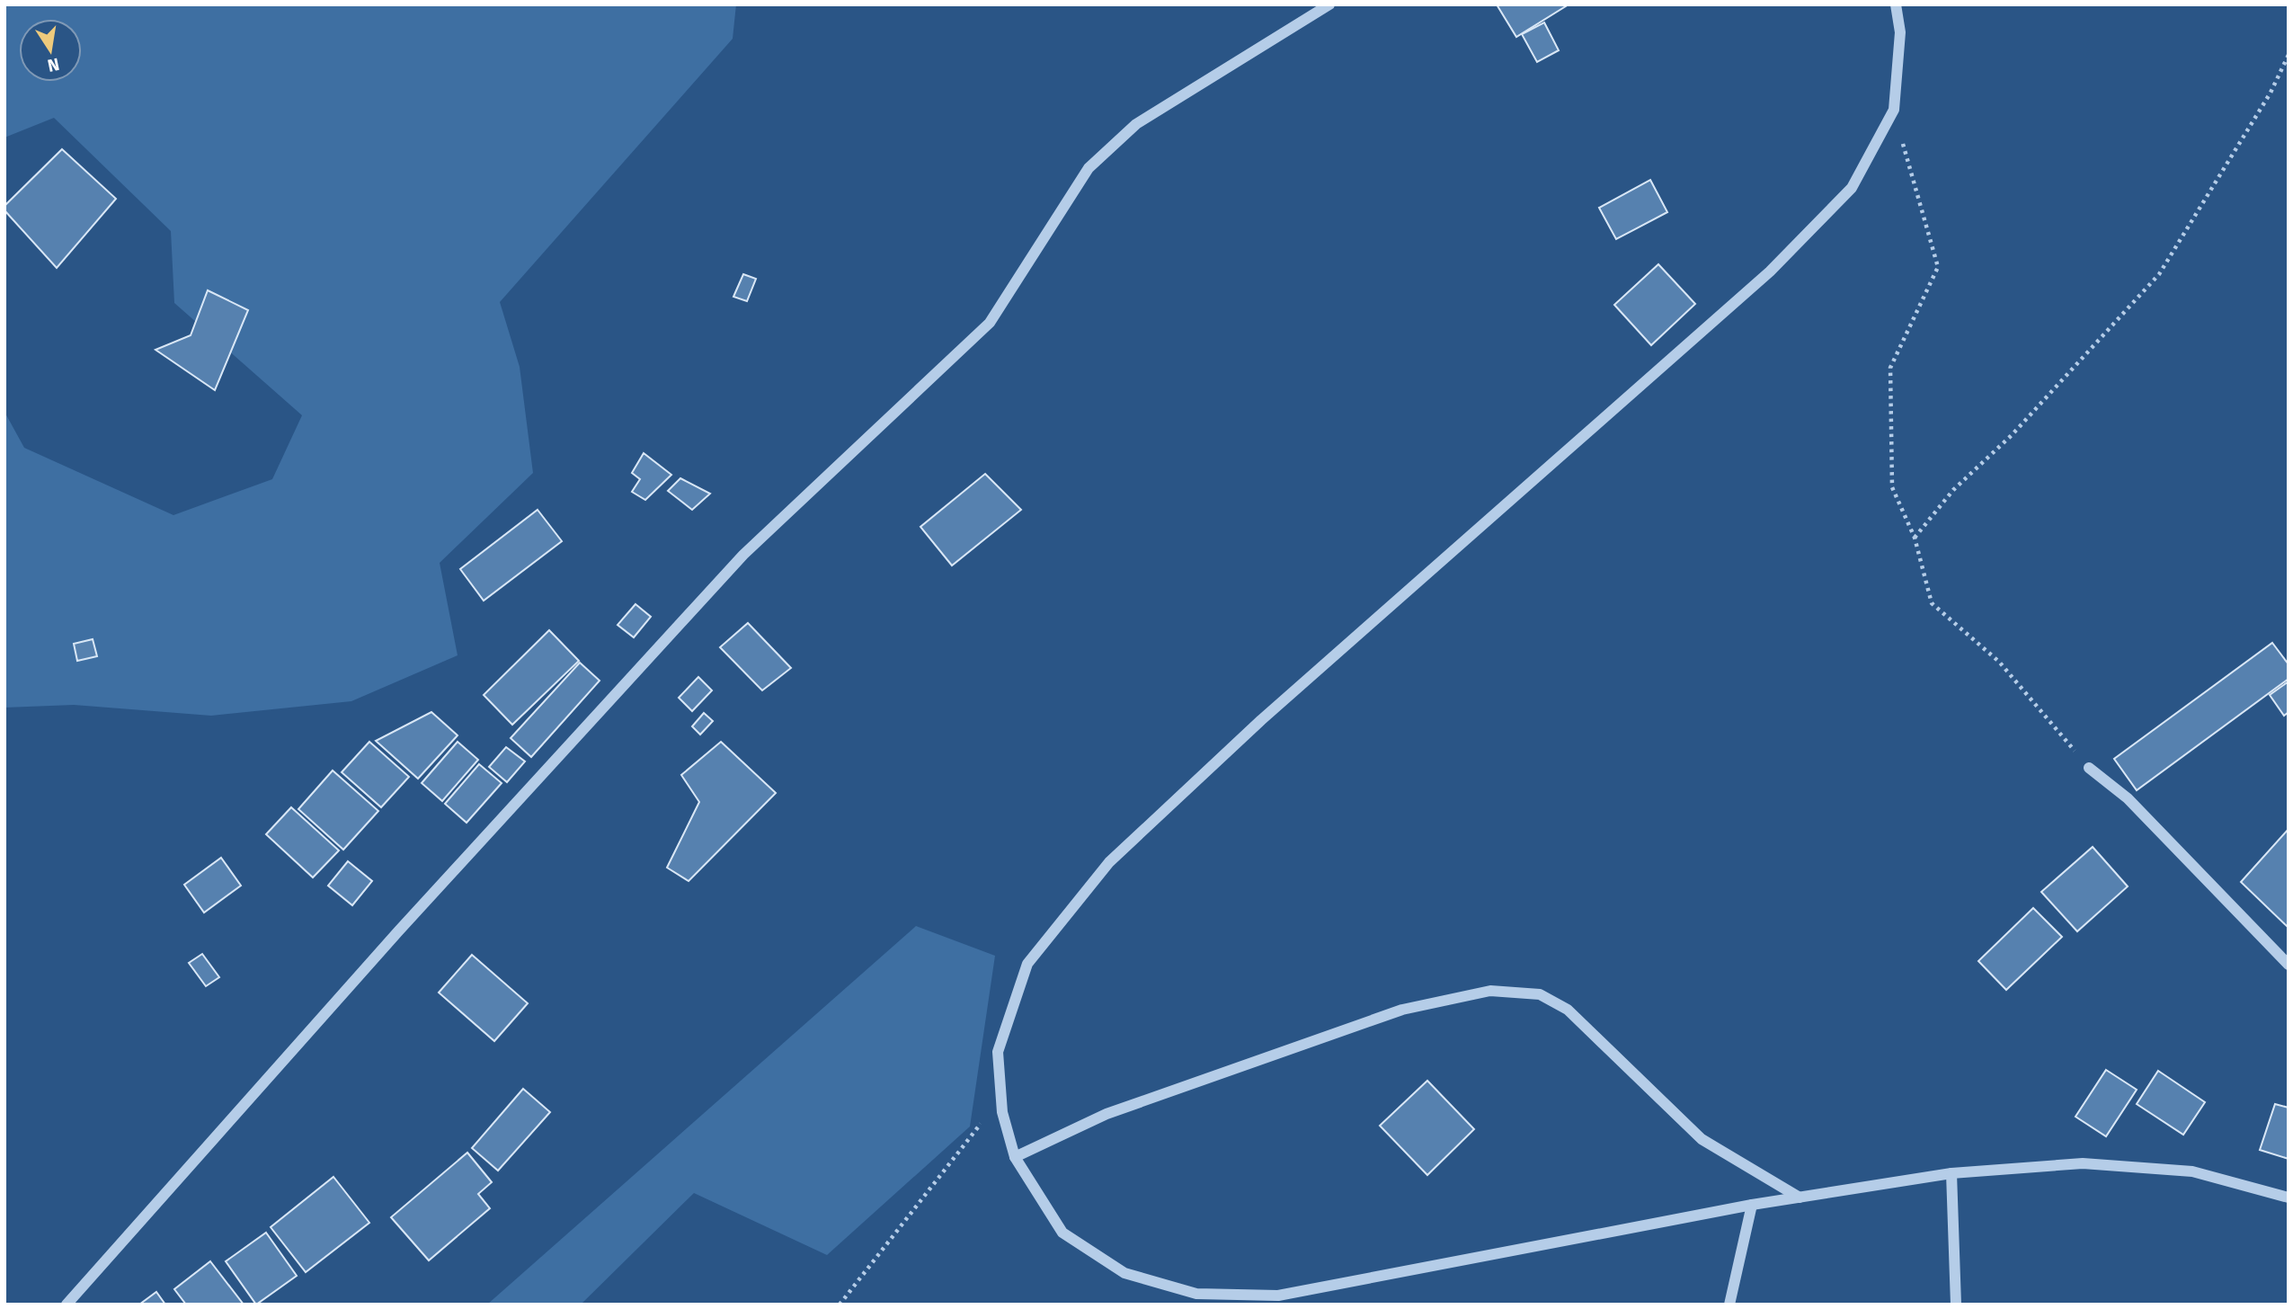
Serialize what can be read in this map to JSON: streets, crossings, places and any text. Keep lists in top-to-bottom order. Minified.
{"north":"bottom"}
